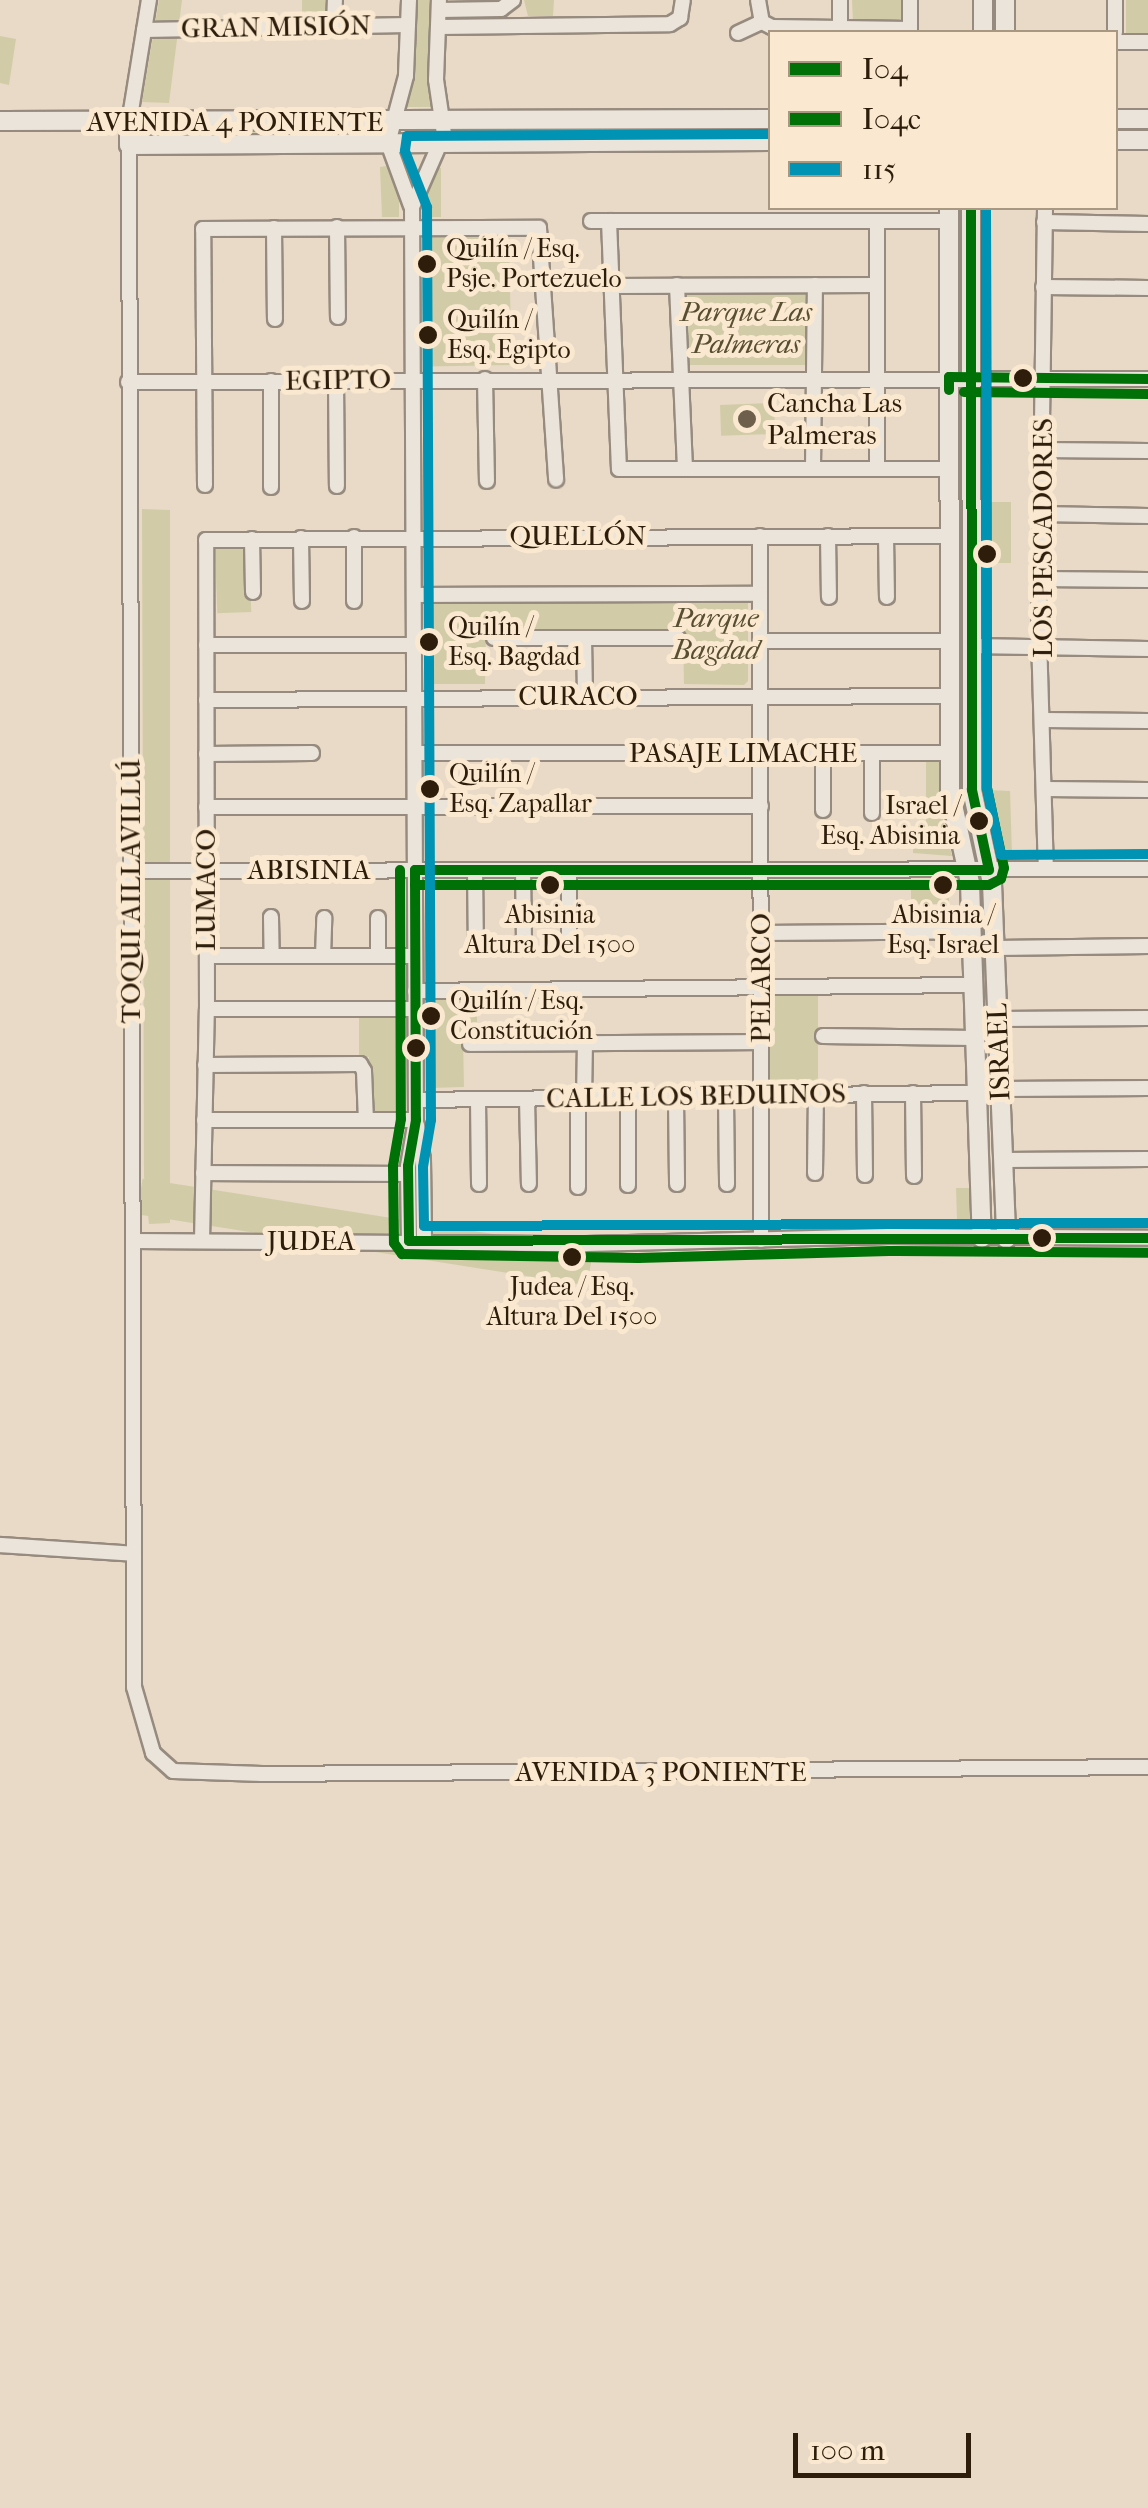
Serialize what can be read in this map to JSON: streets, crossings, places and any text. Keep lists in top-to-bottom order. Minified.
{"streets":{"street":["GRAN MISIÓN","AVENIDA 4 PONIENTE","EGIPTO","QUELLÓN","LOS PESCADORES","CURACO","PASAJE LIMACHE","ABISINIA","LUMACO","TOQUI AILLAVILLÚ","PELARCO","ISRAEL","CALLE LOS BEDUINOS","JUDEA","AVENIDA 3 PONIENTE"]},"crossings":[["GRAN MISIÓN","TOQUI AILLAVILLÚ"],["AVENIDA 4 PONIENTE","TOQUI AILLAVILLÚ"],["EGIPTO","LOS PESCADORES"],["EGIPTO","TOQUI AILLAVILLÚ"],["EGIPTO","ISRAEL"],["QUELLÓN","LUMACO"],["QUELLÓN","PELARCO"],["QUELLÓN","ISRAEL"],["LOS PESCADORES","ABISINIA"],["CURACO","LUMACO"],["CURACO","PELARCO"],["CURACO","ISRAEL"],["PASAJE LIMACHE","PELARCO"],["PASAJE LIMACHE","ISRAEL"],["ABISINIA","LUMACO"],["ABISINIA","TOQUI AILLAVILLÚ"],["ABISINIA","PELARCO"],["ABISINIA","ISRAEL"],["LUMACO","JUDEA"],["TOQUI AILLAVILLÚ","JUDEA"],["TOQUI AILLAVILLÚ","AVENIDA 3 PONIENTE"],["PELARCO","CALLE LOS BEDUINOS"],["PELARCO","JUDEA"],["ISRAEL","CALLE LOS BEDUINOS"],["ISRAEL","JUDEA"]],"parks":["Parque Las Palmeras","Parque Bagdad"],"places":["Quilín / Esq. Psje. Portezuelo","Quilín / Esq. Egipto","Cancha Las Palmeras","Quilín / Esq. Bagdad","Quilín / Esq. Zapallar","Israel / Esq. Abisinia","Abisinia Altura Del 1500","Abisinia / Esq. Israel","Quilín / Esq. Constitución","Judea / Esq. Altura Del 1500"],"lines":["transit line 115","transit line I04","transit line I04c"],"legend":["I04","I04c","115"],"scale_bar":"100 m"}
